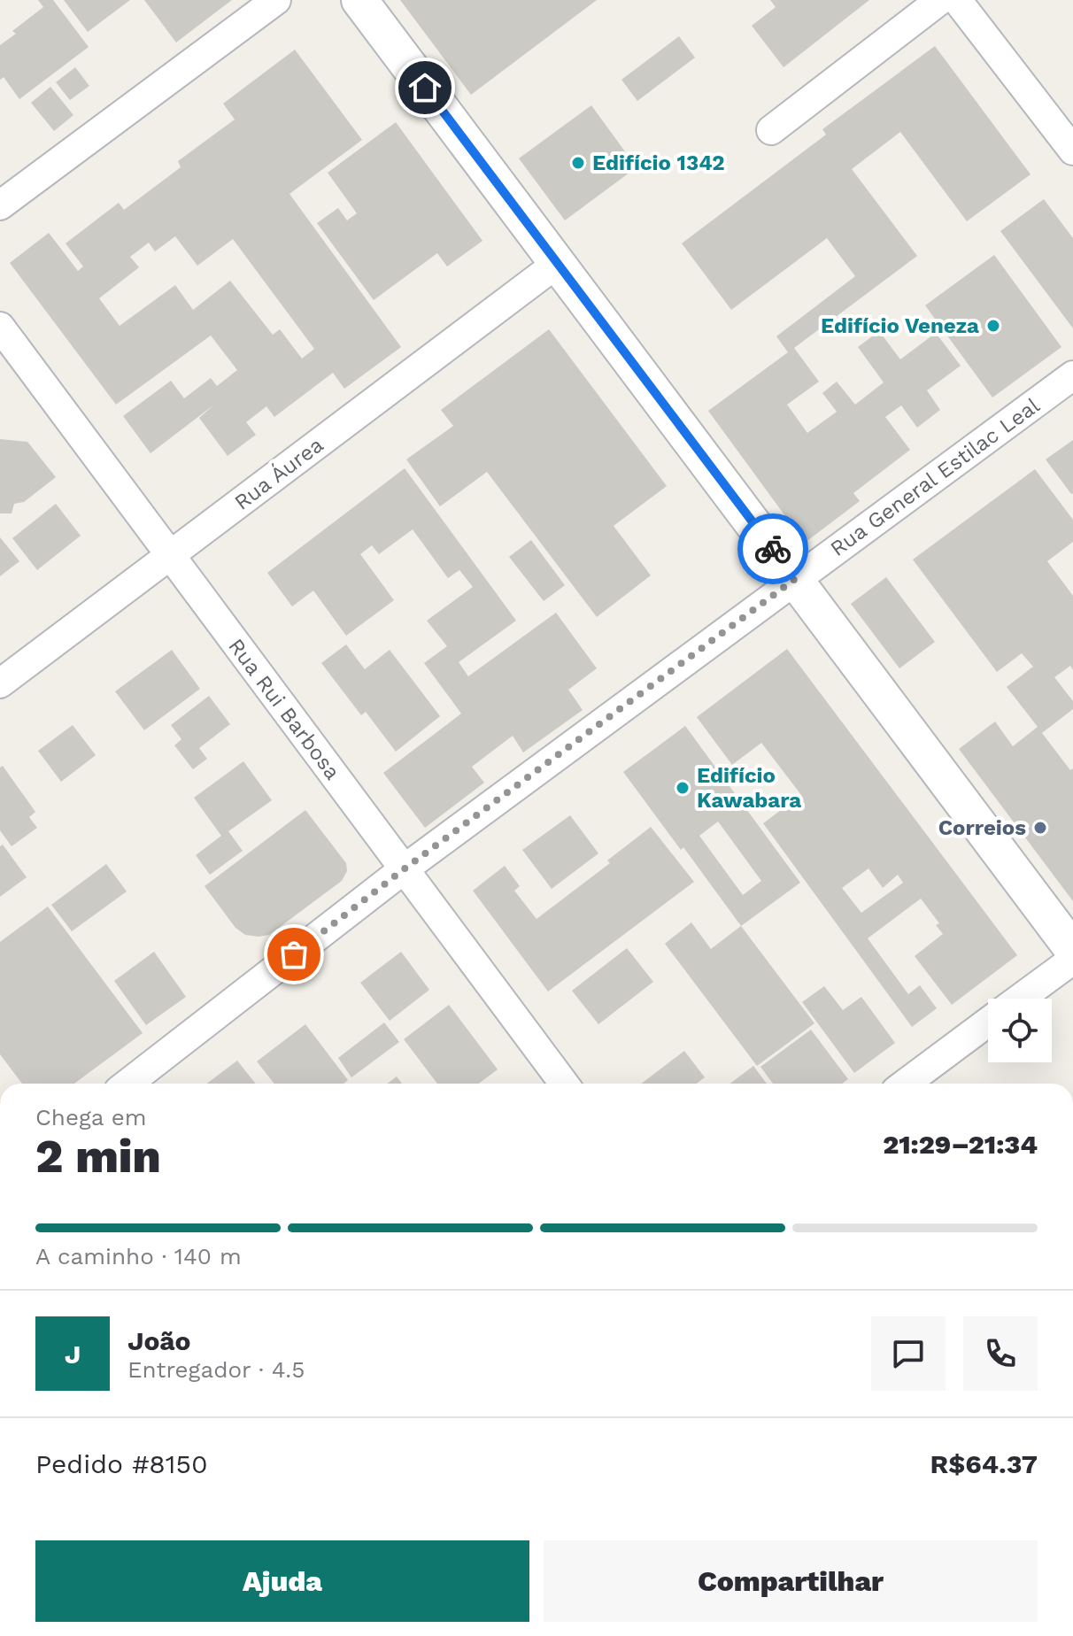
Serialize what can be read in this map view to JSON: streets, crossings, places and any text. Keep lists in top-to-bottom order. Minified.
{"streets":{"street":["Rua Áurea","Rua General Estilac Leal","Rua Rui Barbosa"]},"crossings":[["Rua Áurea","Rua Rui Barbosa"],["Rua General Estilac Leal","Rua Rui Barbosa"]],"places":["Edifício 1342","Edifício Veneza","Edifício Kawabara","Correios"],"page":{"heading":["2 min","Chega em","21:29–21:34"],"panel":["João","Entregador · 4.5","Pedido #8150","R$64.37"],"bar":"A caminho · 140 m","round":"J","buttons":["Ajuda","Compartilhar"]}}
